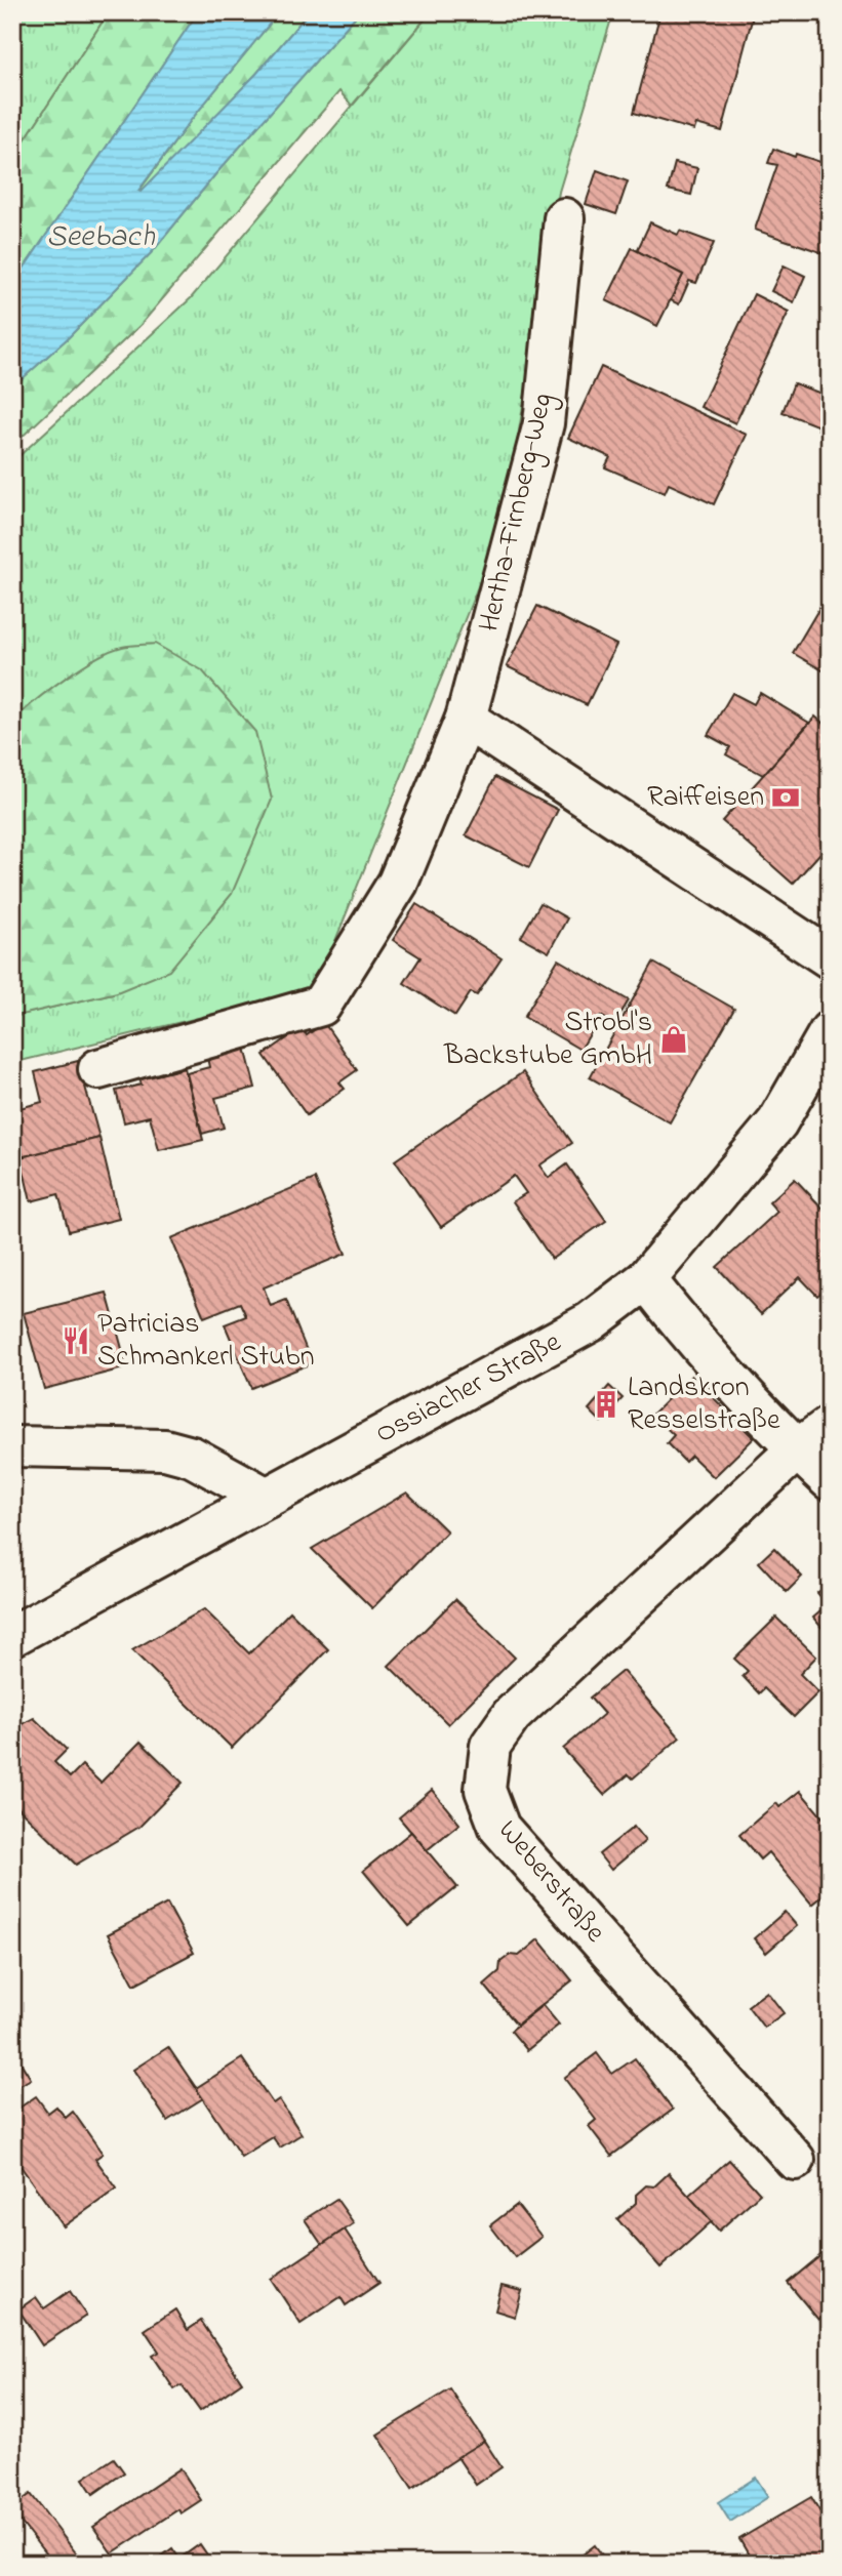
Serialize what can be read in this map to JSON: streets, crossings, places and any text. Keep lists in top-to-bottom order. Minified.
{"streets":{"street":["Hertha-Firnberg-Weg","Ossiacher Straße","Weberstraße"]},"water":["Seebach"],"places":{"bank":["Raiffeisen"],"shop":["Strobl's Backstube GmbH"],"restaurant":["Patricias Schmankerl Stubn"],"building":["Landskron Resselstraße"]}}
